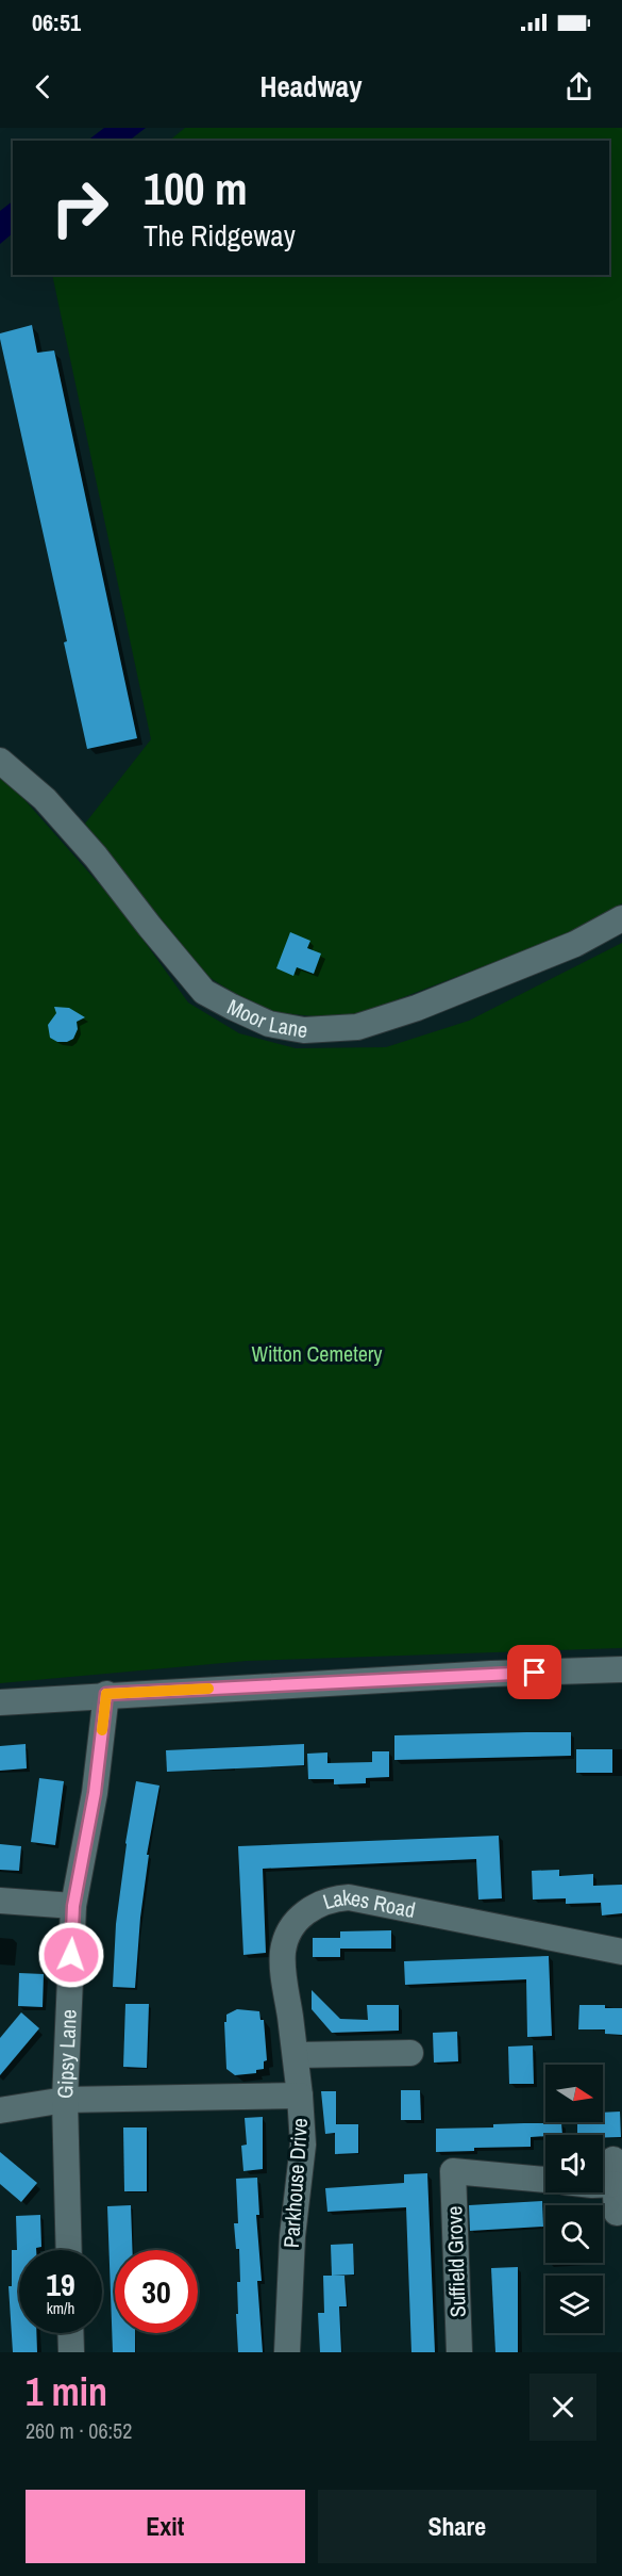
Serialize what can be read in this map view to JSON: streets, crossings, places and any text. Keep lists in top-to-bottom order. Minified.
{"streets":{"street":["Moor Lane","Lakes Road","Gipsy Lane","Parkhouse Drive","Suffield Grove"]},"crossings":[["Lakes Road","Parkhouse Drive"],["Gipsy Lane","Parkhouse Drive"]],"parks":["Witton Cemetery"],"north":"right","page":{"status":"06:51","header":"Headway","turn":["100 m","The Ridgeway"],"speed":"19 km/h","limit":"30","heading":["1 min","260 m · 06:52"],"buttons":["Exit","Share"]}}
